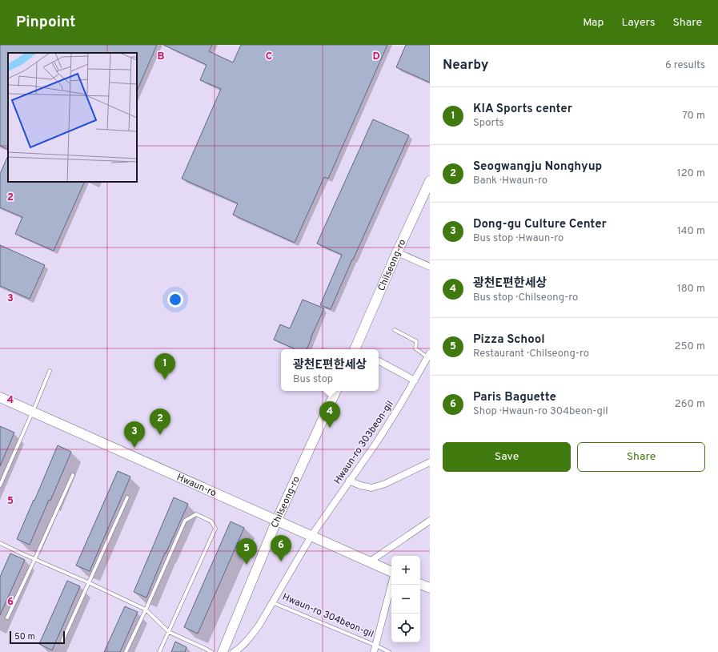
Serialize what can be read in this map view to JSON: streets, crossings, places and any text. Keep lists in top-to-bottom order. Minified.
{"streets":{"street":["Chilseong-ro","Hwaun-ro 303beon-gil","Hwaun-ro","Hwaun-ro 304beon-gil"]},"crossings":[["Chilseong-ro","Hwaun-ro"],["Hwaun-ro 303beon-gil","Hwaun-ro"],["Hwaun-ro 303beon-gil","Hwaun-ro 304beon-gil"],["Hwaun-ro","Hwaun-ro 304beon-gil"]],"scale_bar":"50 m","page":{"header":"Pinpoint","nav":["Map","Layers","Share"],"heading":["Nearby","6 results"],"list":[{"mark":"1","name":"KIA Sports center","note":"Sports","value":"70 m"},{"mark":"2","name":"Seogwangju Nonghyup","note":"Bank · Hwaun-ro","value":"120 m"},{"mark":"3","name":"Dong-gu Culture Center","note":"Bus stop · Hwaun-ro","value":"140 m"},{"mark":"4","name":"광천E편한세상","note":"Bus stop · Chilseong-ro","value":"180 m"},{"mark":"5","name":"Pizza School","note":"Restaurant · Chilseong-ro","value":"250 m"},{"mark":"6","name":"Paris Baguette","note":"Shop · Hwaun-ro 304beon-gil","value":"260 m"}],"popup":["광천E편한세상","Bus stop"],"pins":["1","4","2","3","6","5"],"buttons":["Save","Share"],"map_buttons":["+","−"],"scale":"50 m"},"grid":{"columns":["B","C","D"],"rows":["2","3","4","5","6"]}}
